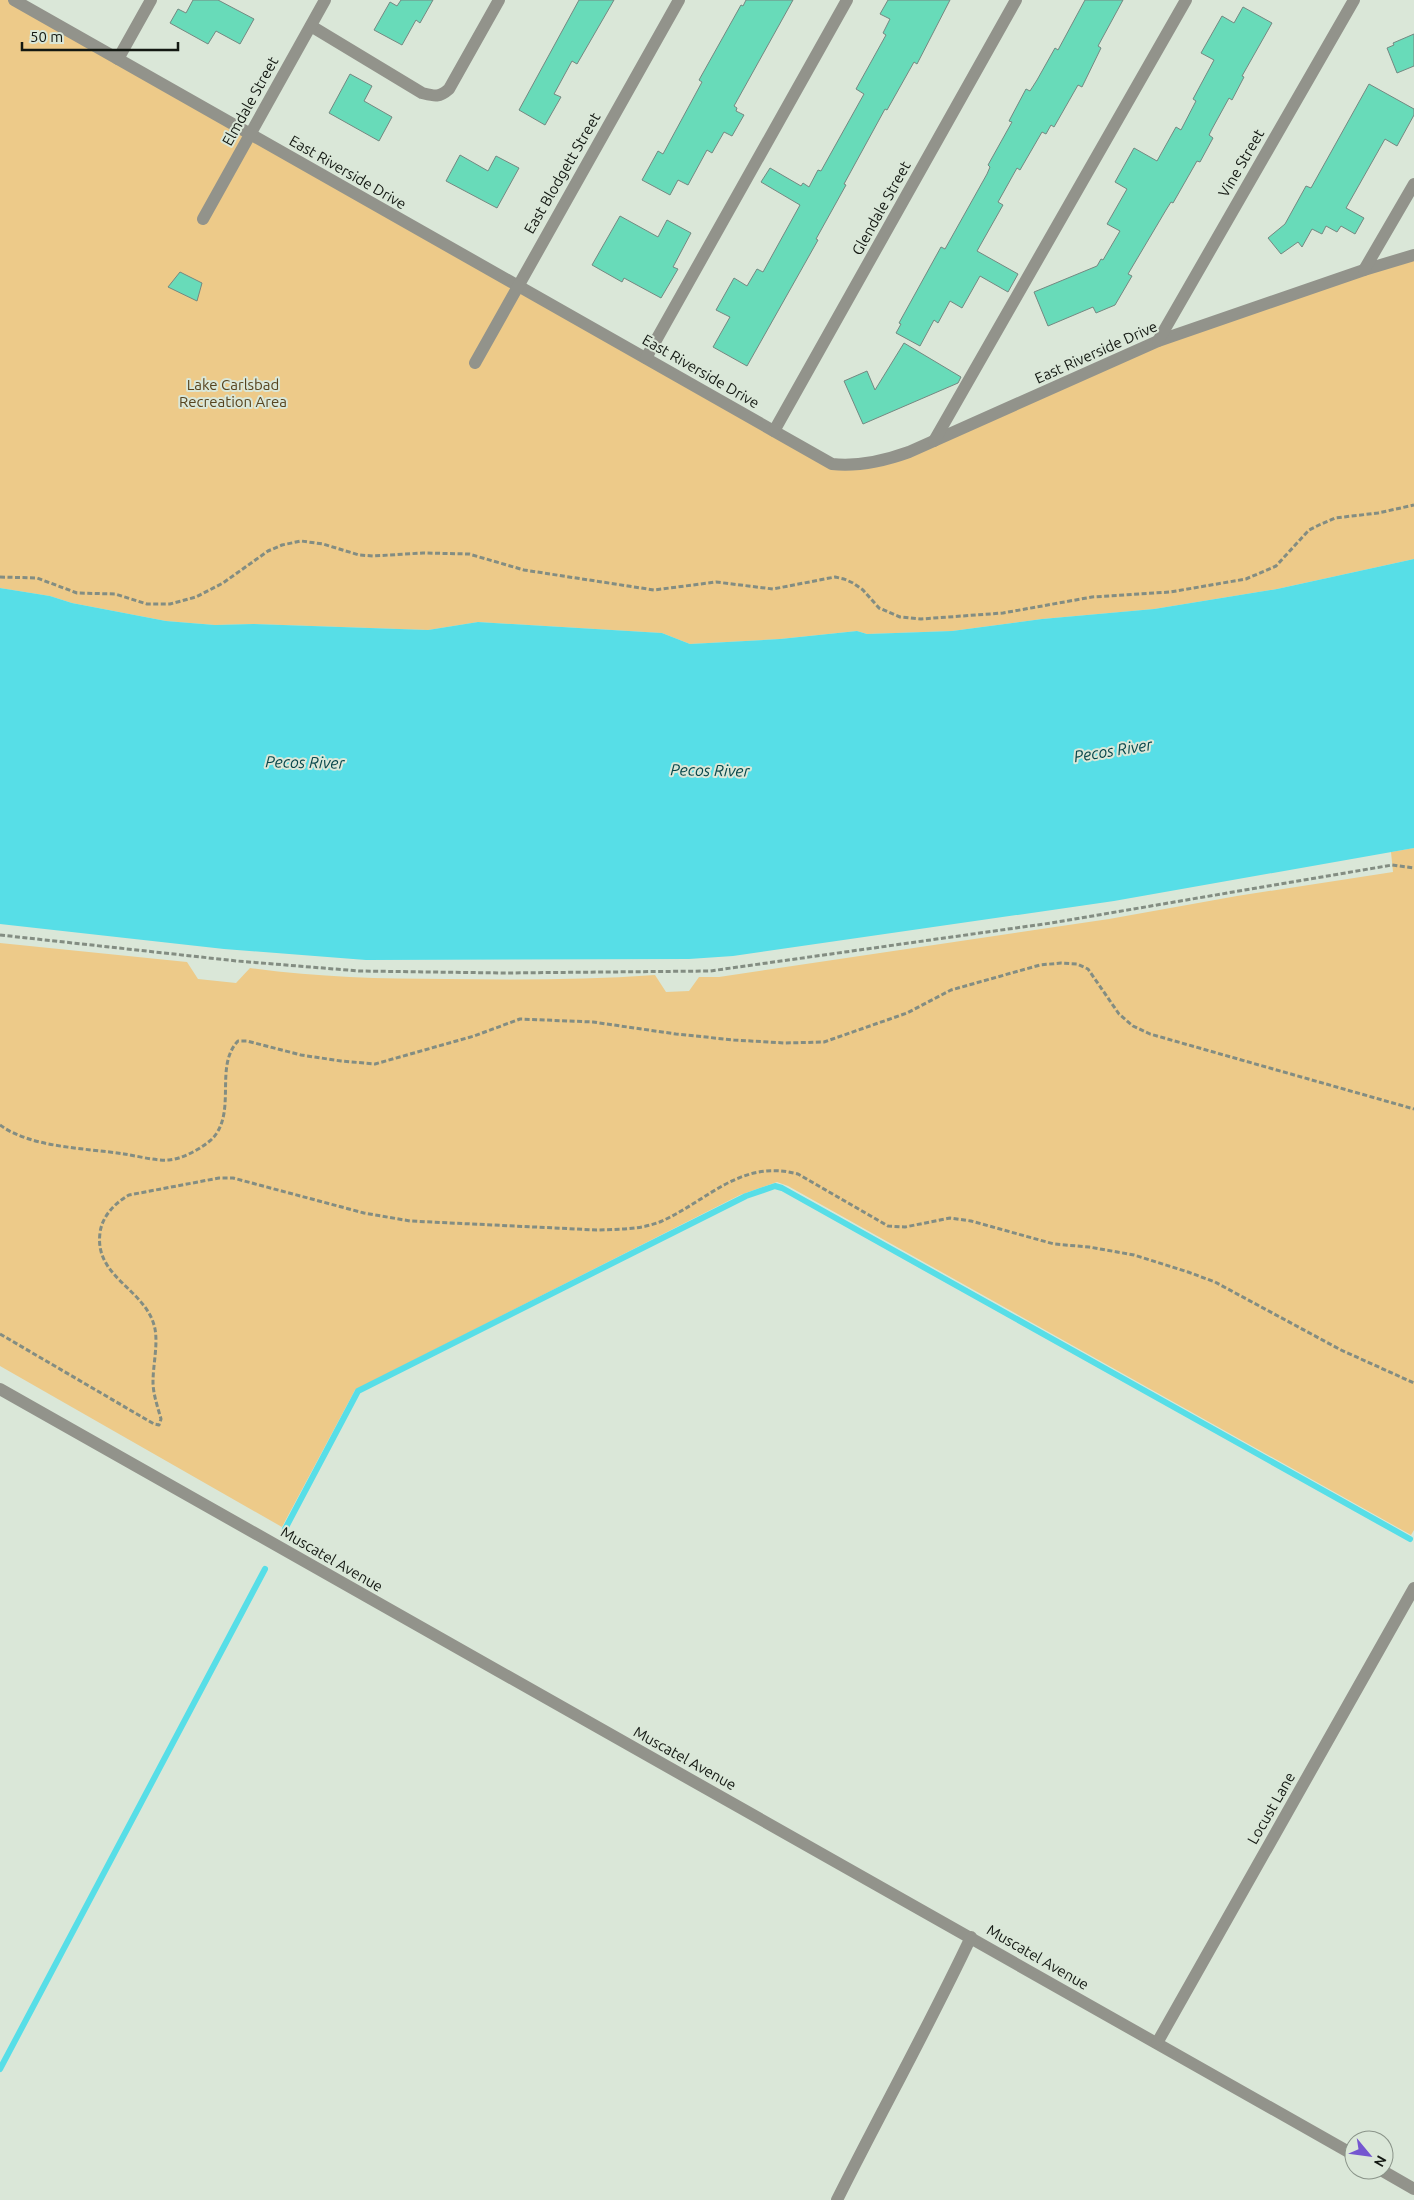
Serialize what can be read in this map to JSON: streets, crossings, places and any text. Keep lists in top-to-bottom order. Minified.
{"streets":{"street":["Elmdale Street","Vine Street","East Riverside Drive","East Blodgett Street","Glendale Street","Muscatel Avenue","Locust Lane"]},"crossings":[["Elmdale Street","East Riverside Drive"],["Vine Street","East Riverside Drive"],["East Riverside Drive","East Blodgett Street"],["East Riverside Drive","Glendale Street"],["Muscatel Avenue","Locust Lane"]],"water":["Pecos River"],"parks":["Lake Carlsbad Recreation Area"],"scale_bar":"50 m","north":"bottom right"}
